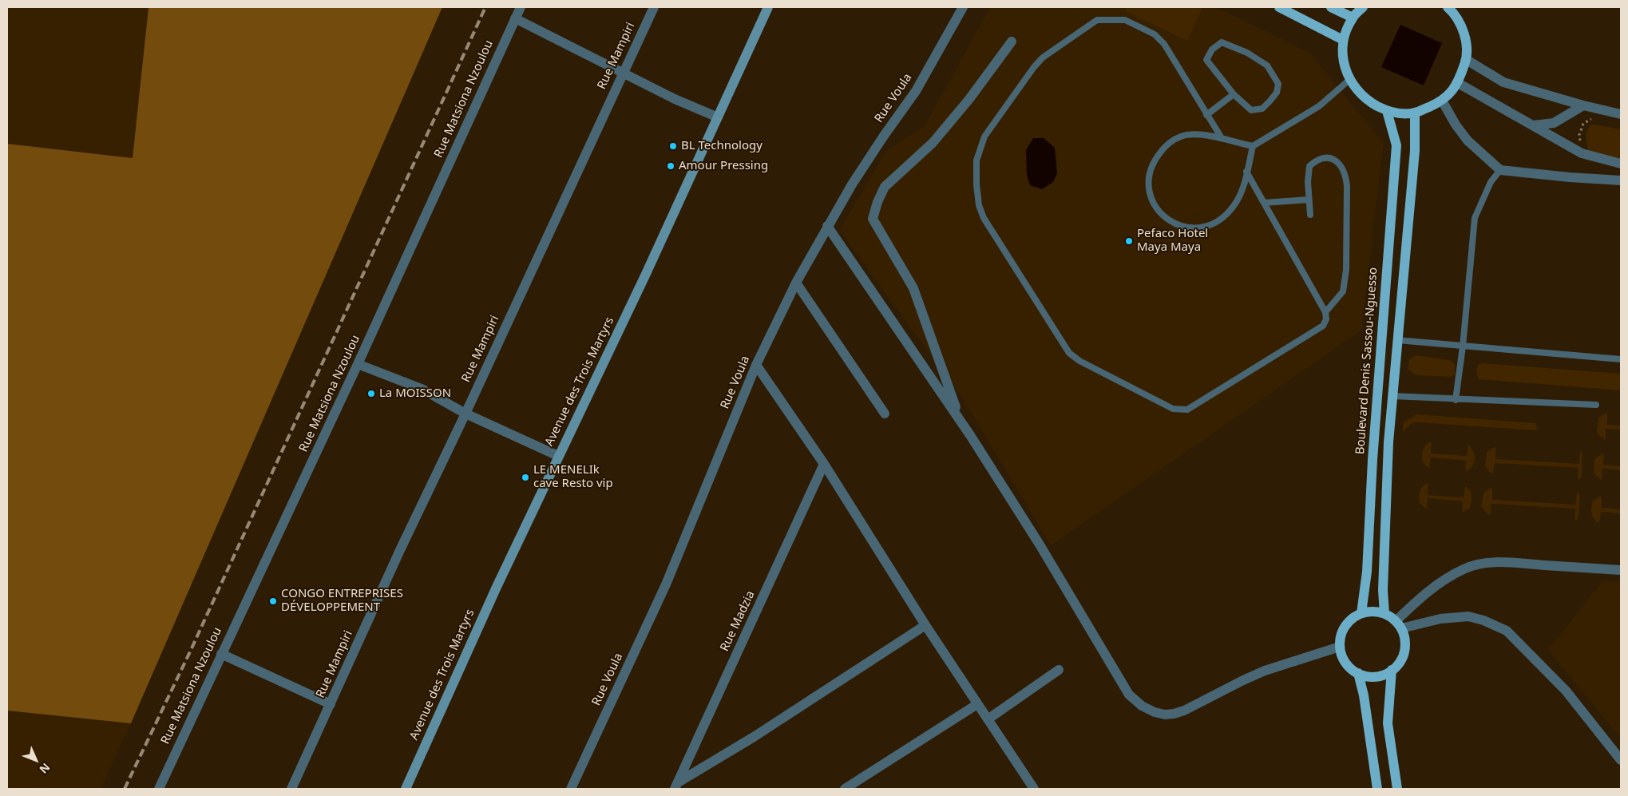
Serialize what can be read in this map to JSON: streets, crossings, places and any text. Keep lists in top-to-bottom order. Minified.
{"streets":{"main road":["Boulevard Denis Sassou-Nguesso","Avenue des Trois Martyrs"],"street":["Rue Mampiri","Rue Voula","Rue Matsiona Nzoulou","Rue Madzia"]},"places":["BL Technology","Amour Pressing","Pefaco Hotel Maya Maya","La MOISSON","LE MENELIk cave Resto vip","CONGO ENTREPRISES DÉVELOPPEMENT"],"north":"bottom right"}
